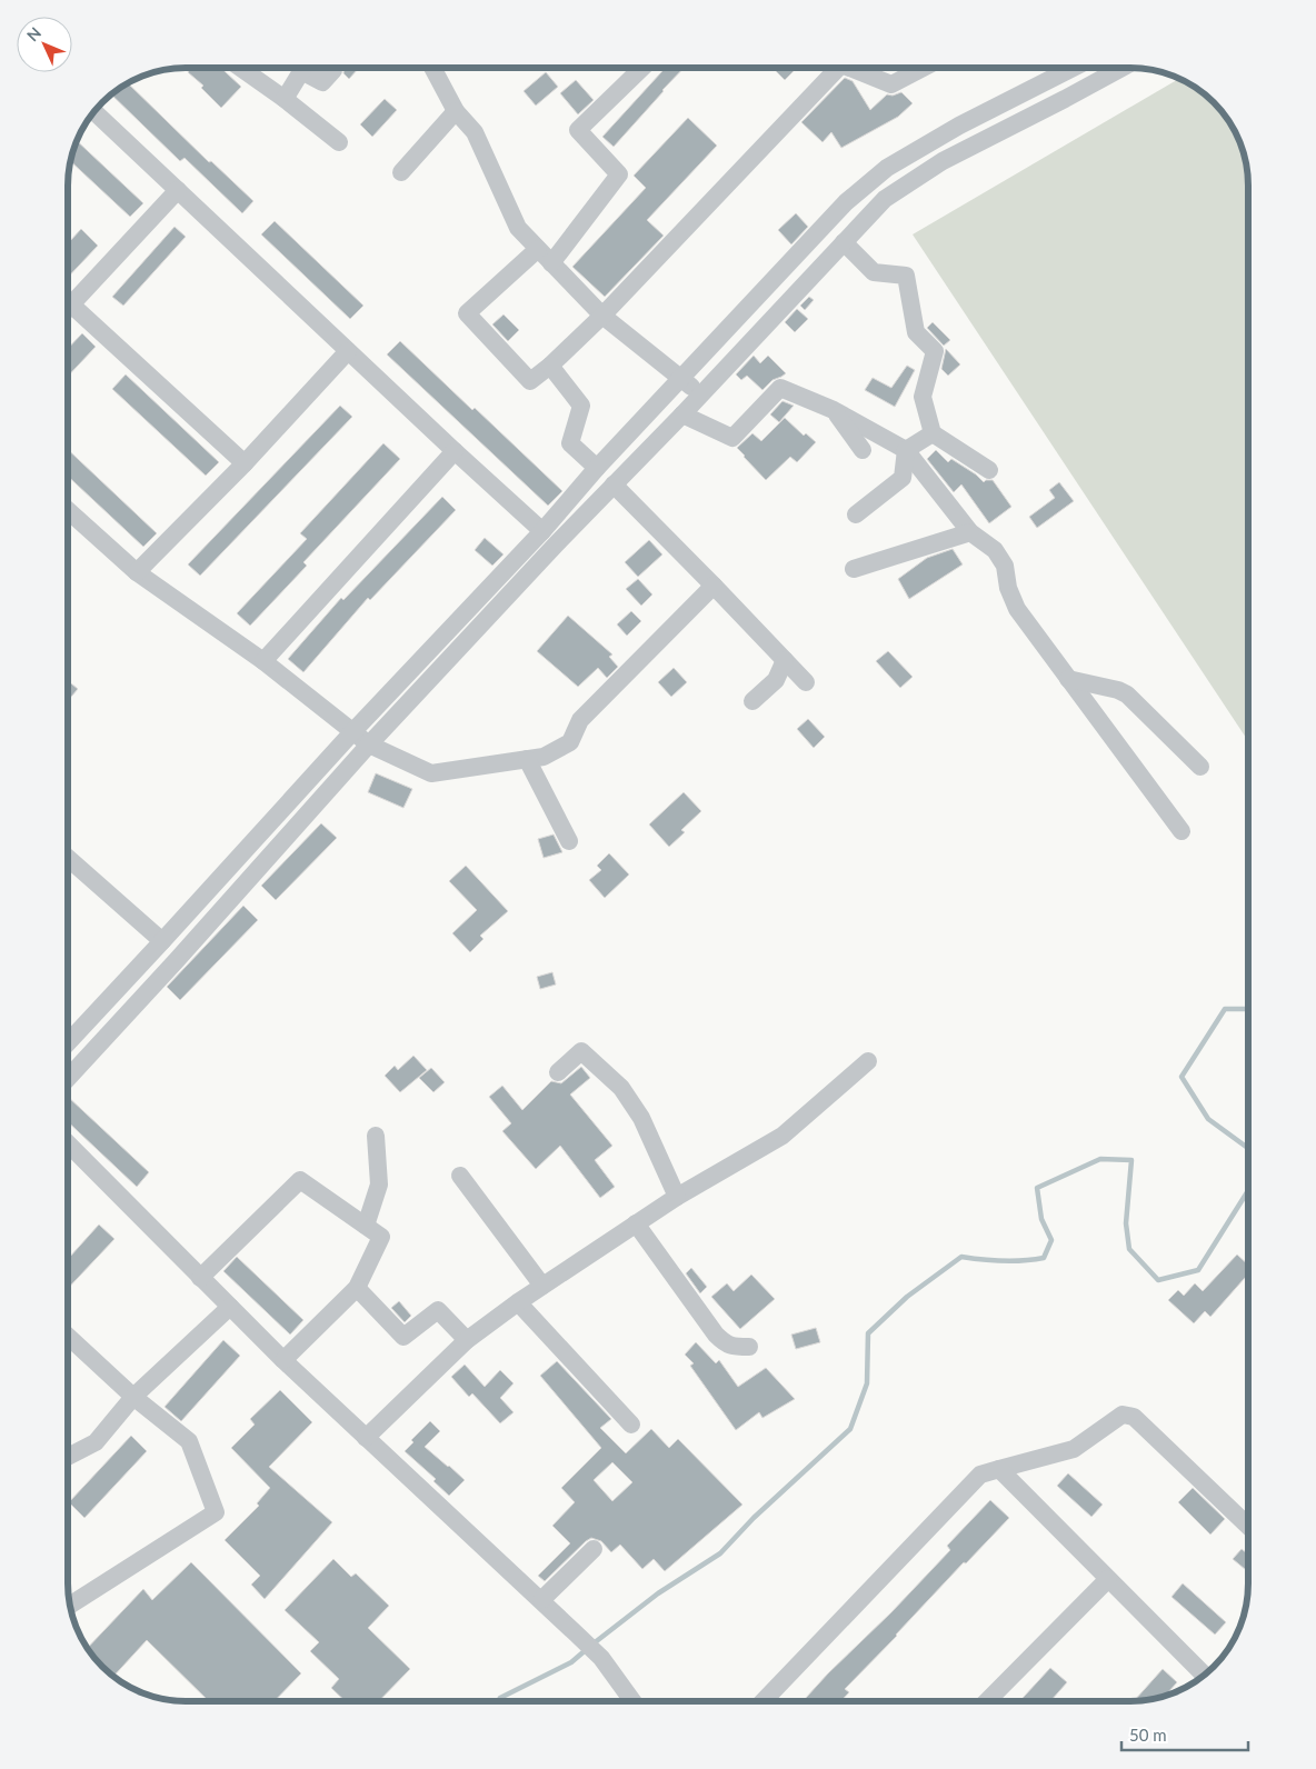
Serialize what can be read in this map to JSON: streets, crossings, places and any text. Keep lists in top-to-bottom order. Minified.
{"scale_bar":"50 m","north":"top left"}
